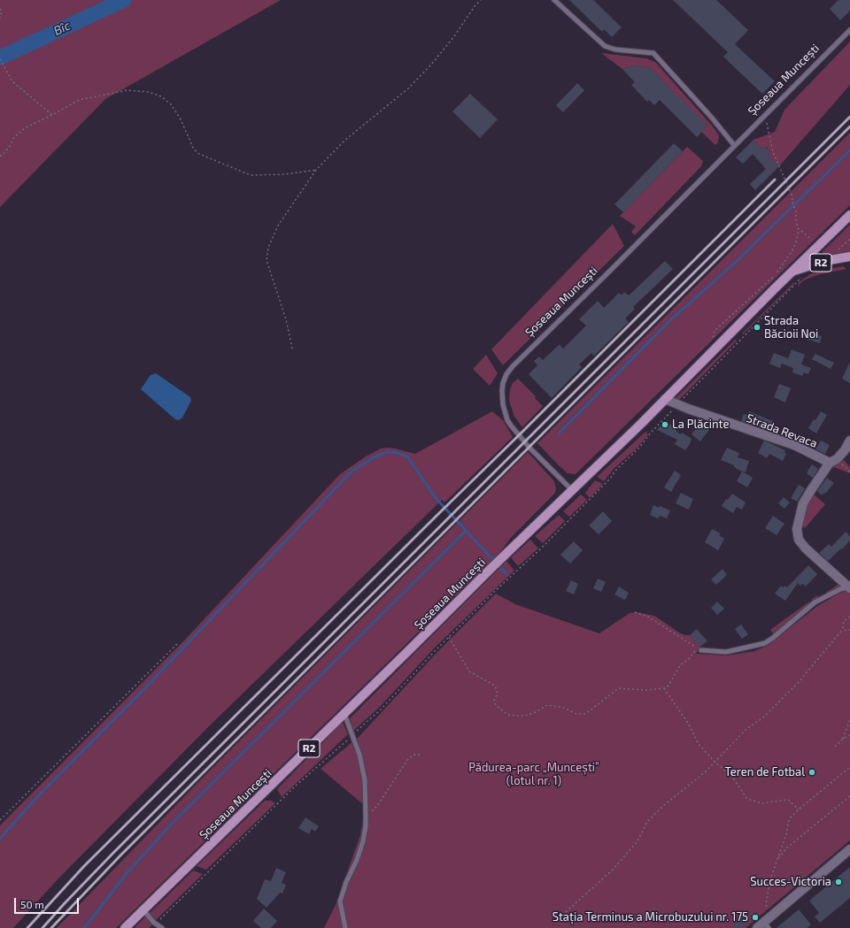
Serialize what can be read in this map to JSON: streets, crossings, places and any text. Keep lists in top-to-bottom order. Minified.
{"streets":{"main road":["Șoseaua Muncești","R2"],"street":["Strada Revaca"]},"crossings":[["Șoseaua Muncești","R2"],["Șoseaua Muncești","Strada Revaca"]],"water":["Bîc"],"parks":["Pădurea-parc „Muncești” (lotul nr. 1)"],"places":["Strada Băcioii Noi","La Plăcinte","Teren de Fotbal","Succes-Victoria","Stația Terminus a Microbuzului nr. 175"],"scale_bar":"50 m"}
